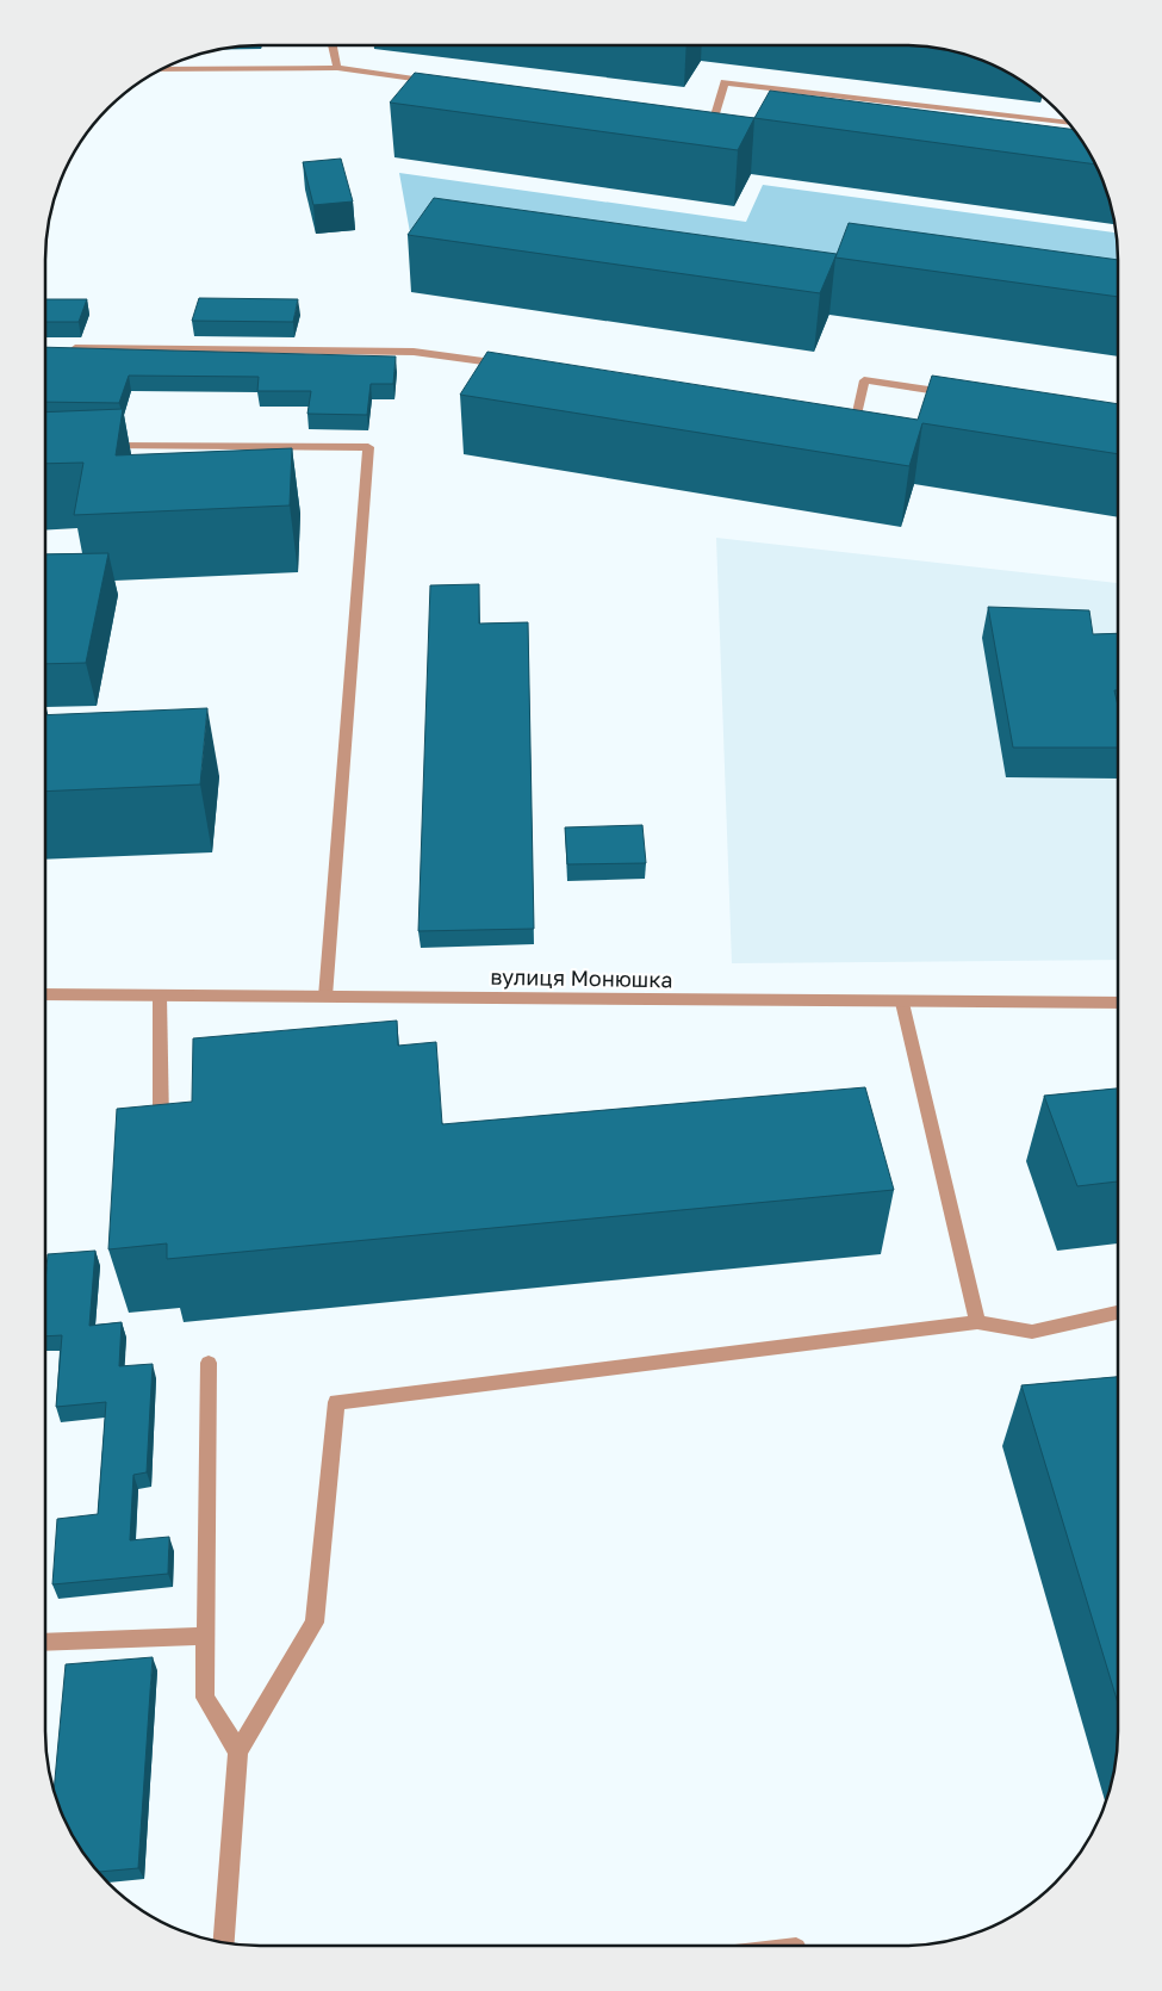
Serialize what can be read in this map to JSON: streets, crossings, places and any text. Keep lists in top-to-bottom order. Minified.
{"streets":{"street":["вулиця Монюшка"]}}
